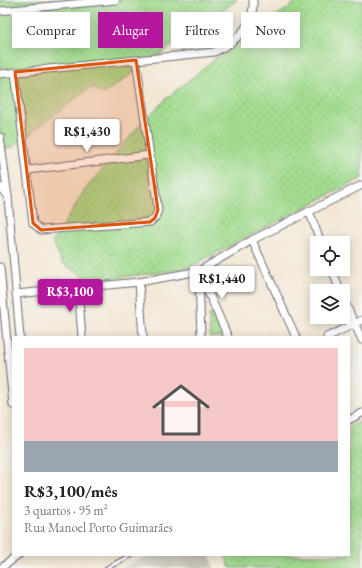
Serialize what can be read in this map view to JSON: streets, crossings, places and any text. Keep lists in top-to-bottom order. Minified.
{"page":{"chip":["Comprar","Alugar","Filtros","Novo"],"price":["R$1,430","R$1,440","R$3,100"],"list":[{"name":"R$3,100/mês","note":"3 quartos · 95 m² · Rua Manoel Porto Guimarães"}]}}
